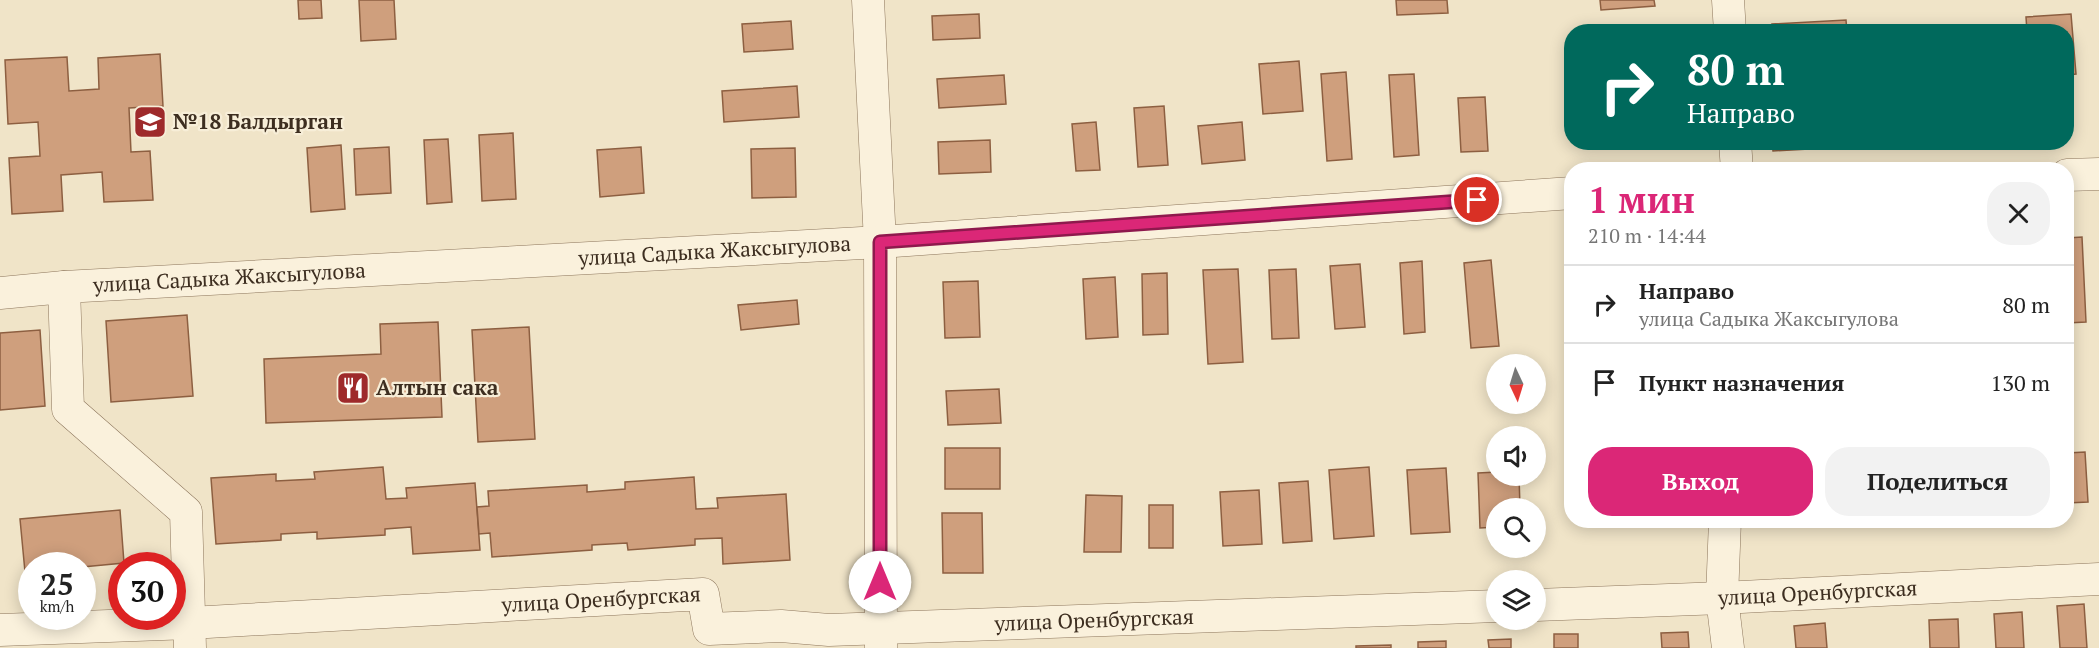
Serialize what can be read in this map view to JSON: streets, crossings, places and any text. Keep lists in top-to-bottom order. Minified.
{"streets":{"street":["улица Садыка Жаксыгулова","улица Оренбургская"]},"places":{"school or university":["№18 Балдырган"],"restaurant":["Алтын сака"]},"north":"bottom","page":{"turn":["80 m","Направо"],"heading":["1 мин","210 m · 14:44"],"list":[{"name":"Направо","note":"улица Садыка Жаксыгулова","value":"80 m"},{"name":"Пункт назначения","value":"130 m"}],"buttons":["Выход","Поделиться"],"speed":"25 km/h","limit":"30"}}
